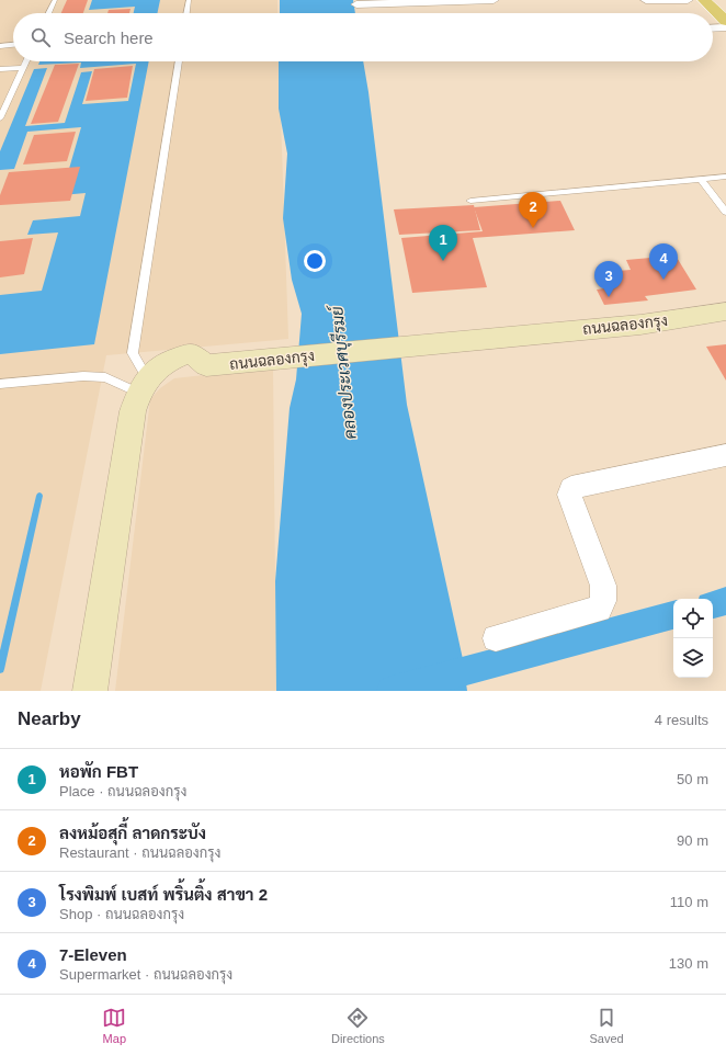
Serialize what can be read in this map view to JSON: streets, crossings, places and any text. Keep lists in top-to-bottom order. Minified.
{"streets":{"main road":["ถนนฉลองกรุง"]},"water":["คลองประเวศบุรีรมย์"],"page":{"search":"Search here","pins":["2","1","4","3"],"heading":["Nearby","4 results"],"list":[{"mark":"1","name":"หอพัก FBT","note":"Place · ถนนฉลองกรุง","value":"50 m"},{"mark":"2","name":"ลงหม้อสุกี้ ลาดกระบัง","note":"Restaurant · ถนนฉลองกรุง","value":"90 m"},{"mark":"3","name":"โรงพิมพ์ เบสท์ พริ้นติ้ง สาขา 2","note":"Shop · ถนนฉลองกรุง","value":"110 m"},{"mark":"4","name":"7-Eleven","note":"Supermarket · ถนนฉลองกรุง","value":"130 m"}],"nav":["Map","Directions","Saved"]}}
